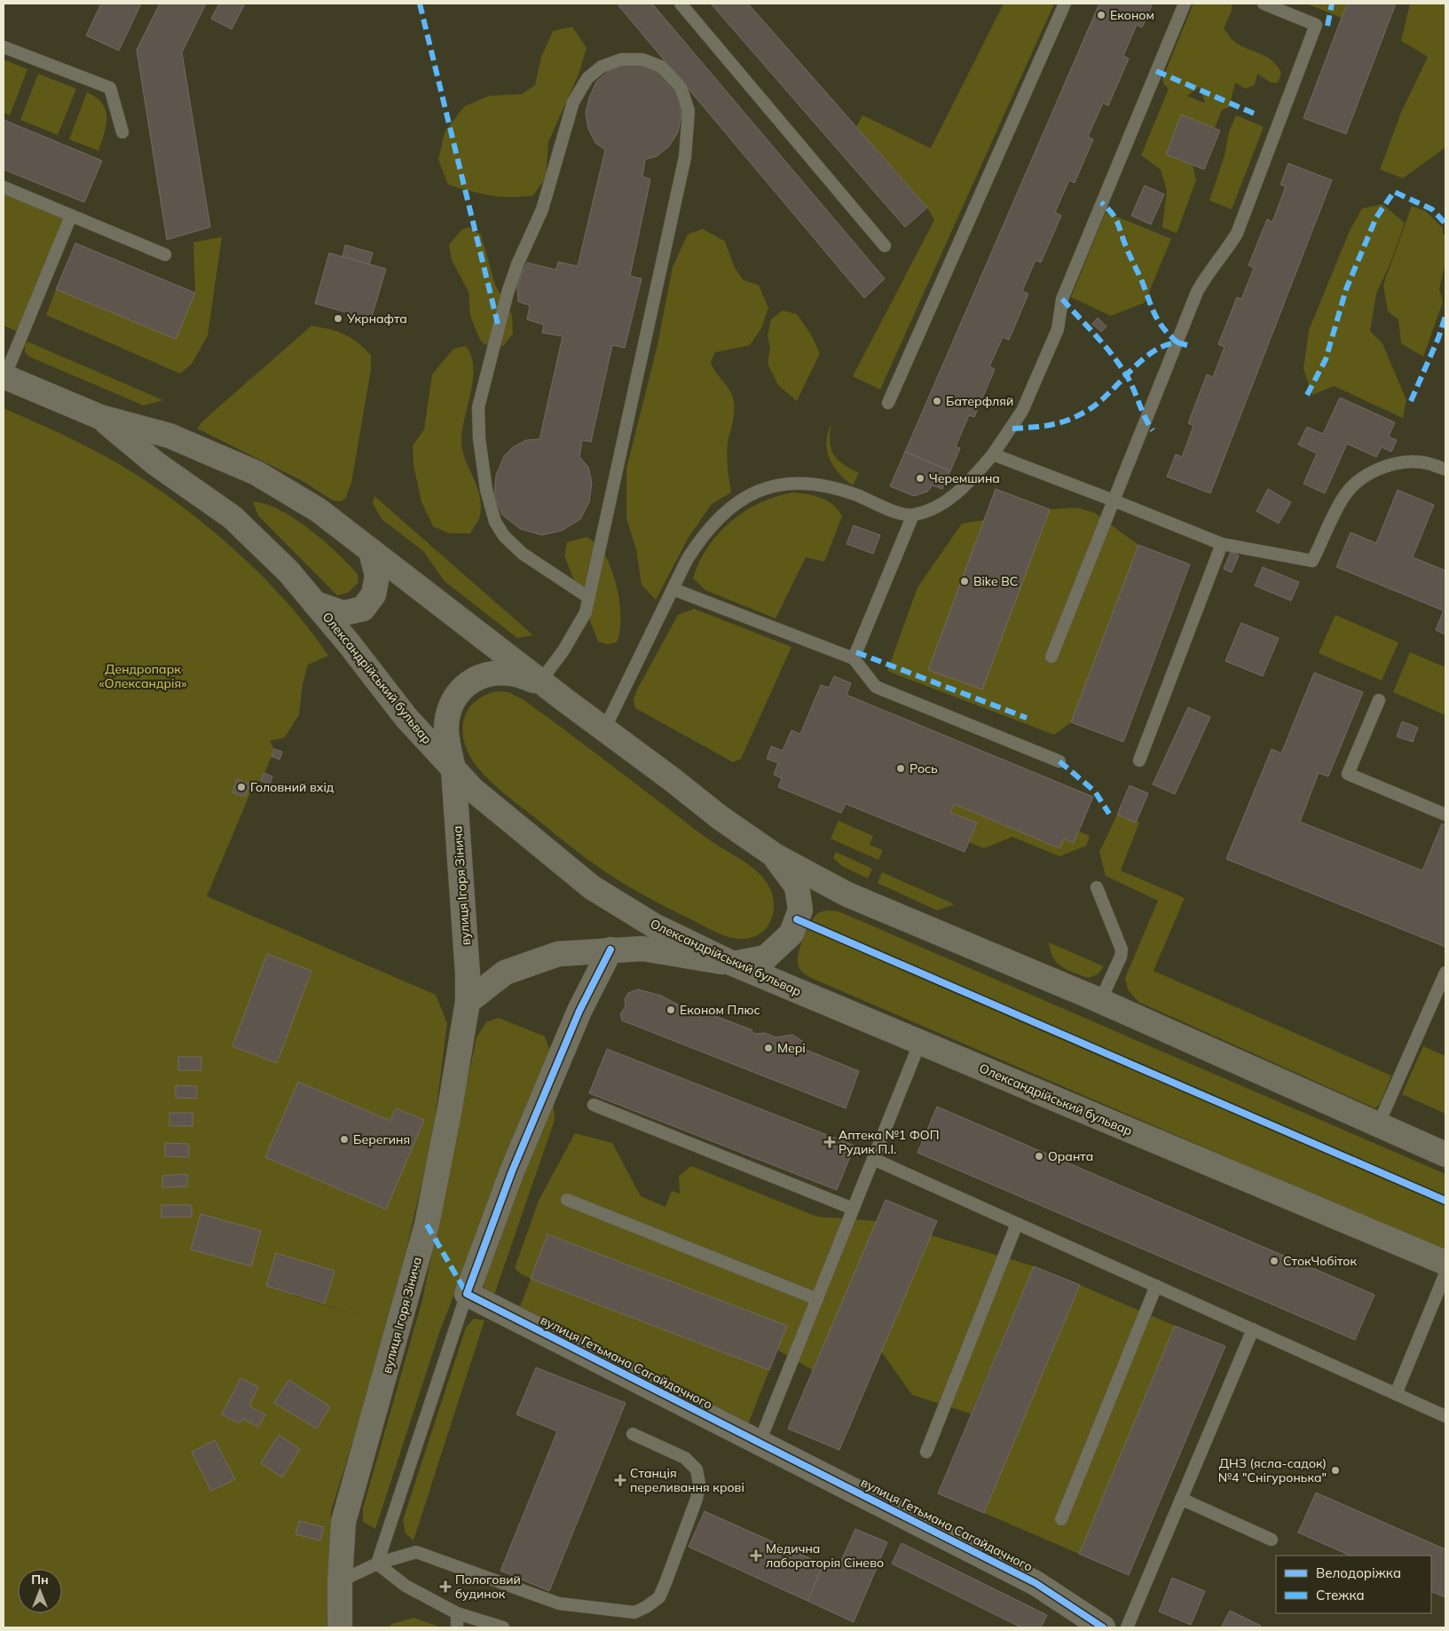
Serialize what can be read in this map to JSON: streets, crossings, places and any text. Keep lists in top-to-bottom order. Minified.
{"streets":{"main road":["Олександрійський бульвар","вулиця Ігоря Зінича","вулиця Гетьмана Сагайдачного"]},"crossings":[["Олександрійський бульвар","вулиця Ігоря Зінича"]],"parks":["Дендропарк «Олександрія»"],"places":{"other":["Економ","Укрнафта","Батерфляй","Черемшина","Bike BC","Рось","Головний вхід","Економ Плюс","Мері","Берегиня","Оранта","СтокЧобіток","ДНЗ (ясла-садок) №4 \"Снігуронька\""],"health":["Аптека №1 ФОП Рудик П.І.","Станція переливання крові","Медична лабораторія Сінево","Пологовий будинок"]},"legend":["Велодоріжка","Стежка"],"north":"top"}
